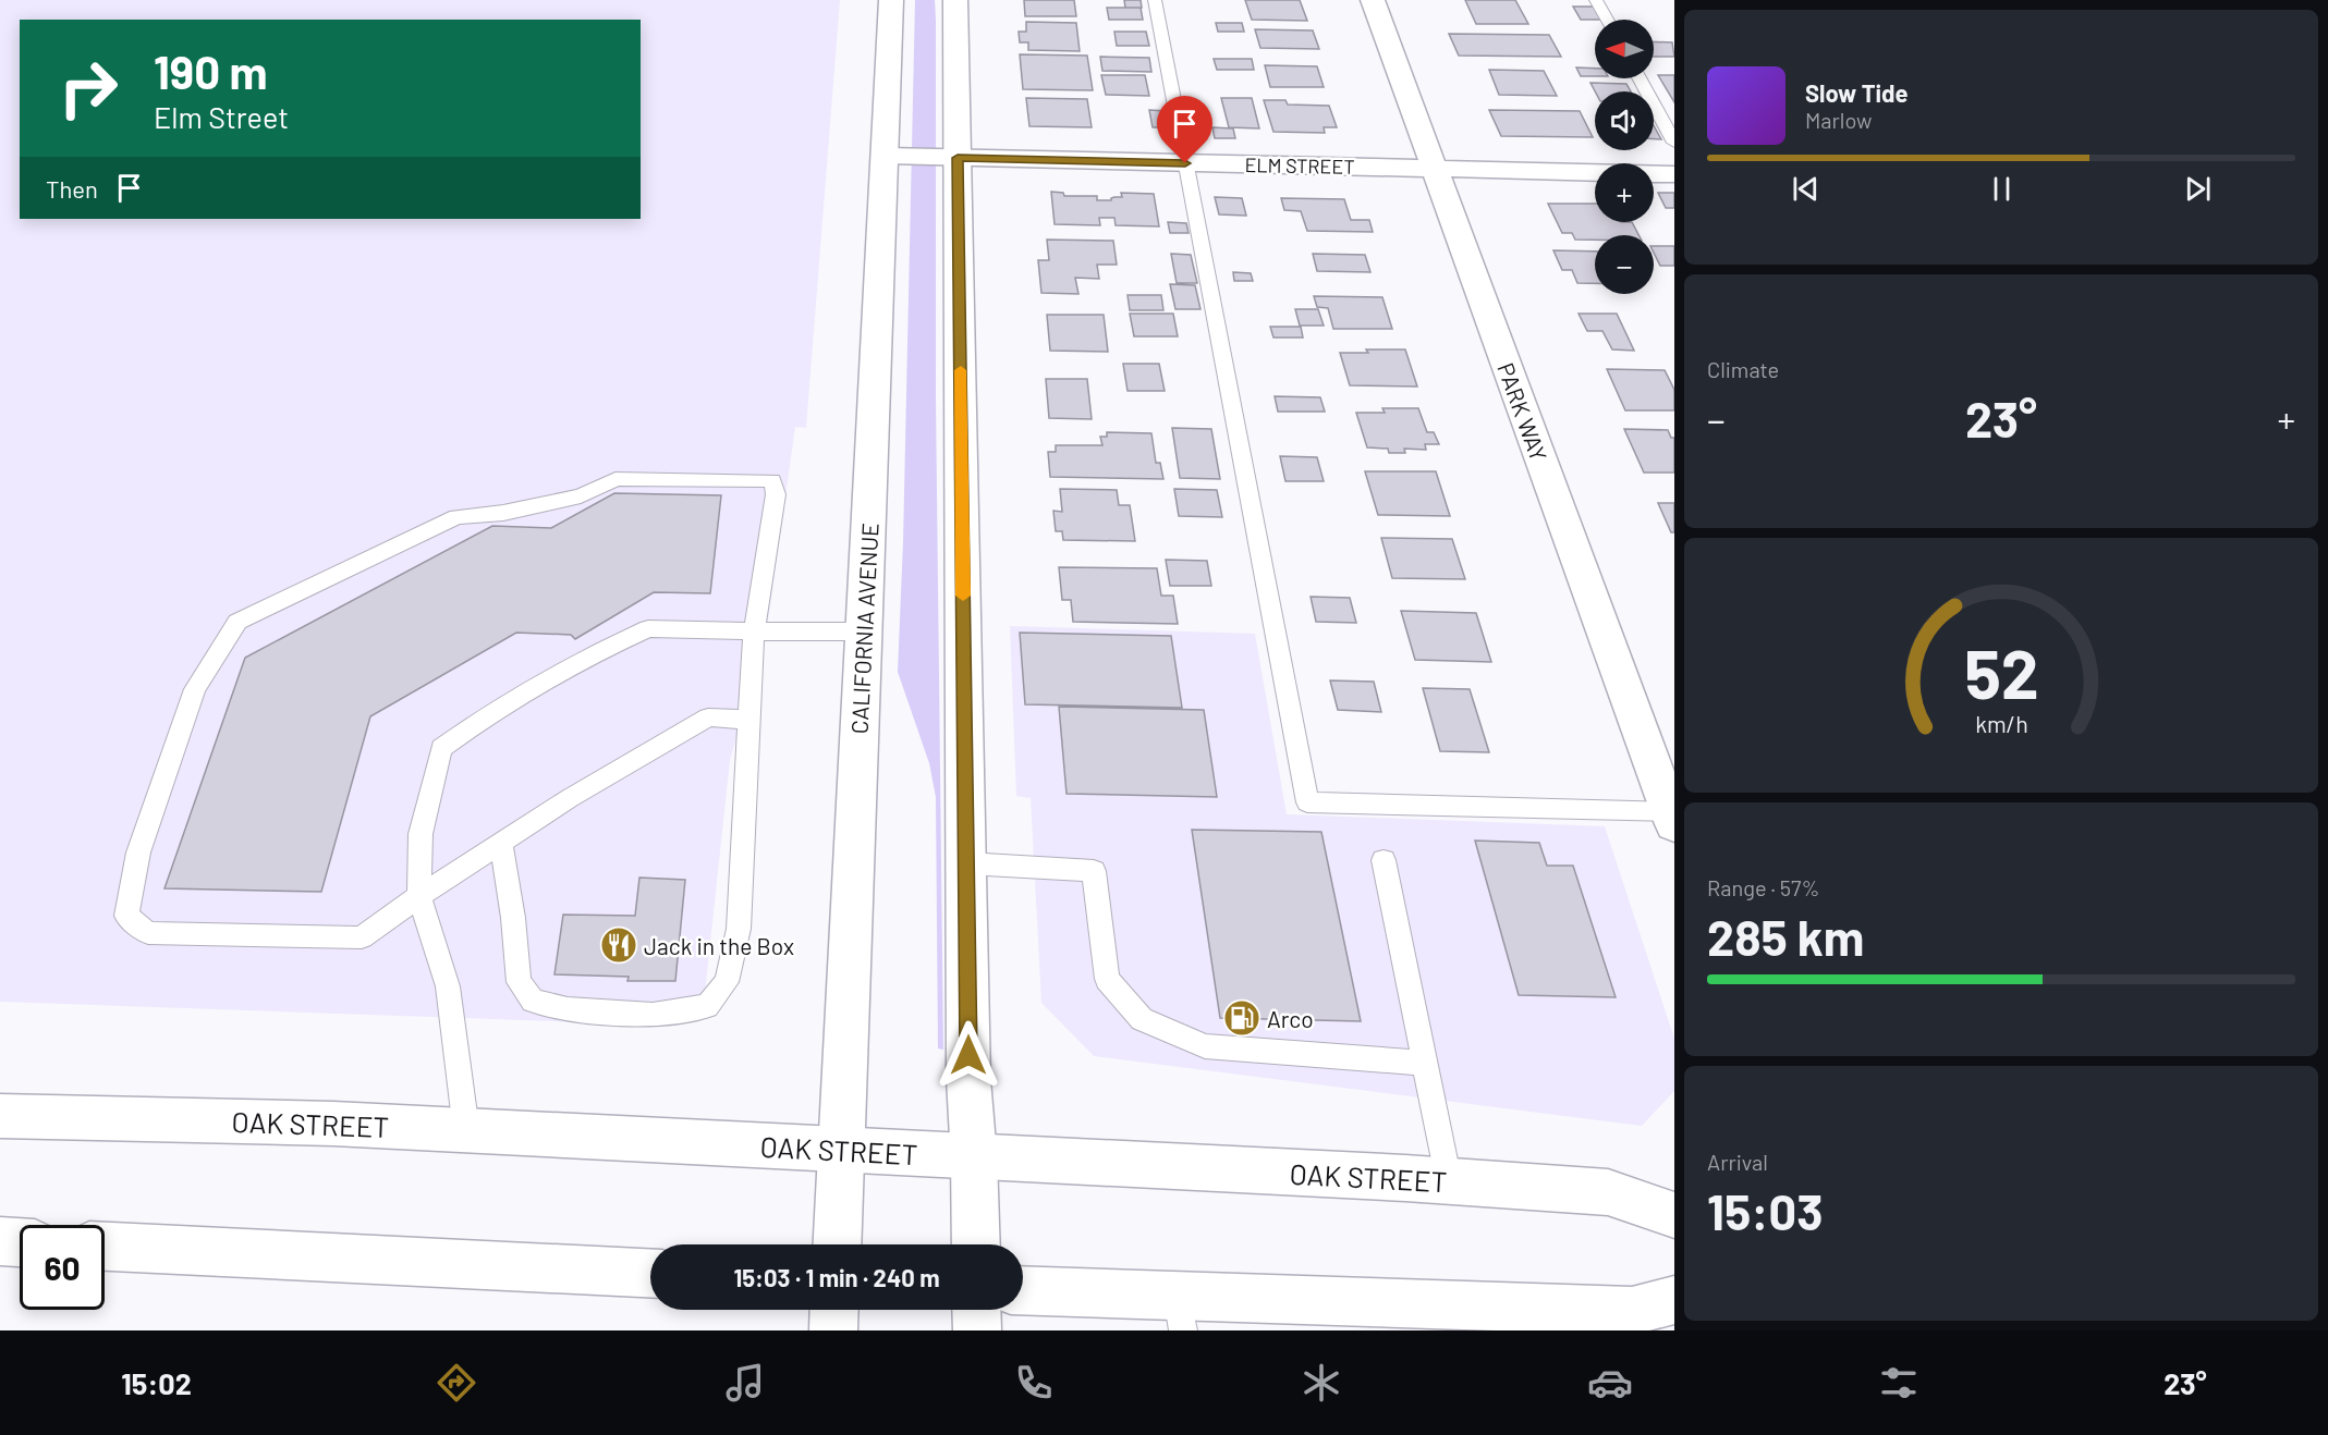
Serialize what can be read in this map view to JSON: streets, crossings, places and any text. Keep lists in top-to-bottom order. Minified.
{"streets":{"main road":["ELM STREET","PARK WAY","CALIFORNIA AVENUE","OAK STREET"]},"crossings":[["ELM STREET","PARK WAY"],["ELM STREET","CALIFORNIA AVENUE"],["CALIFORNIA AVENUE","OAK STREET"]],"places":{"restaurant":["Jack in the Box"],"fuel station":["Arco"]},"north":"left","page":{"map_buttons":["+","−"],"turn":["190 m","Elm Street"],"song":["Slow Tide","Marlow"],"then":"Then","tile":["Climate",["Range · 57%","285 km"],["Arrival","15:03"]],"heat":["−","23°","+"],"limit":"60","trip":"15:03 · 1 min · 240 m","tabs":["15:02","23°"],"gauge":["52","km/h"]}}
